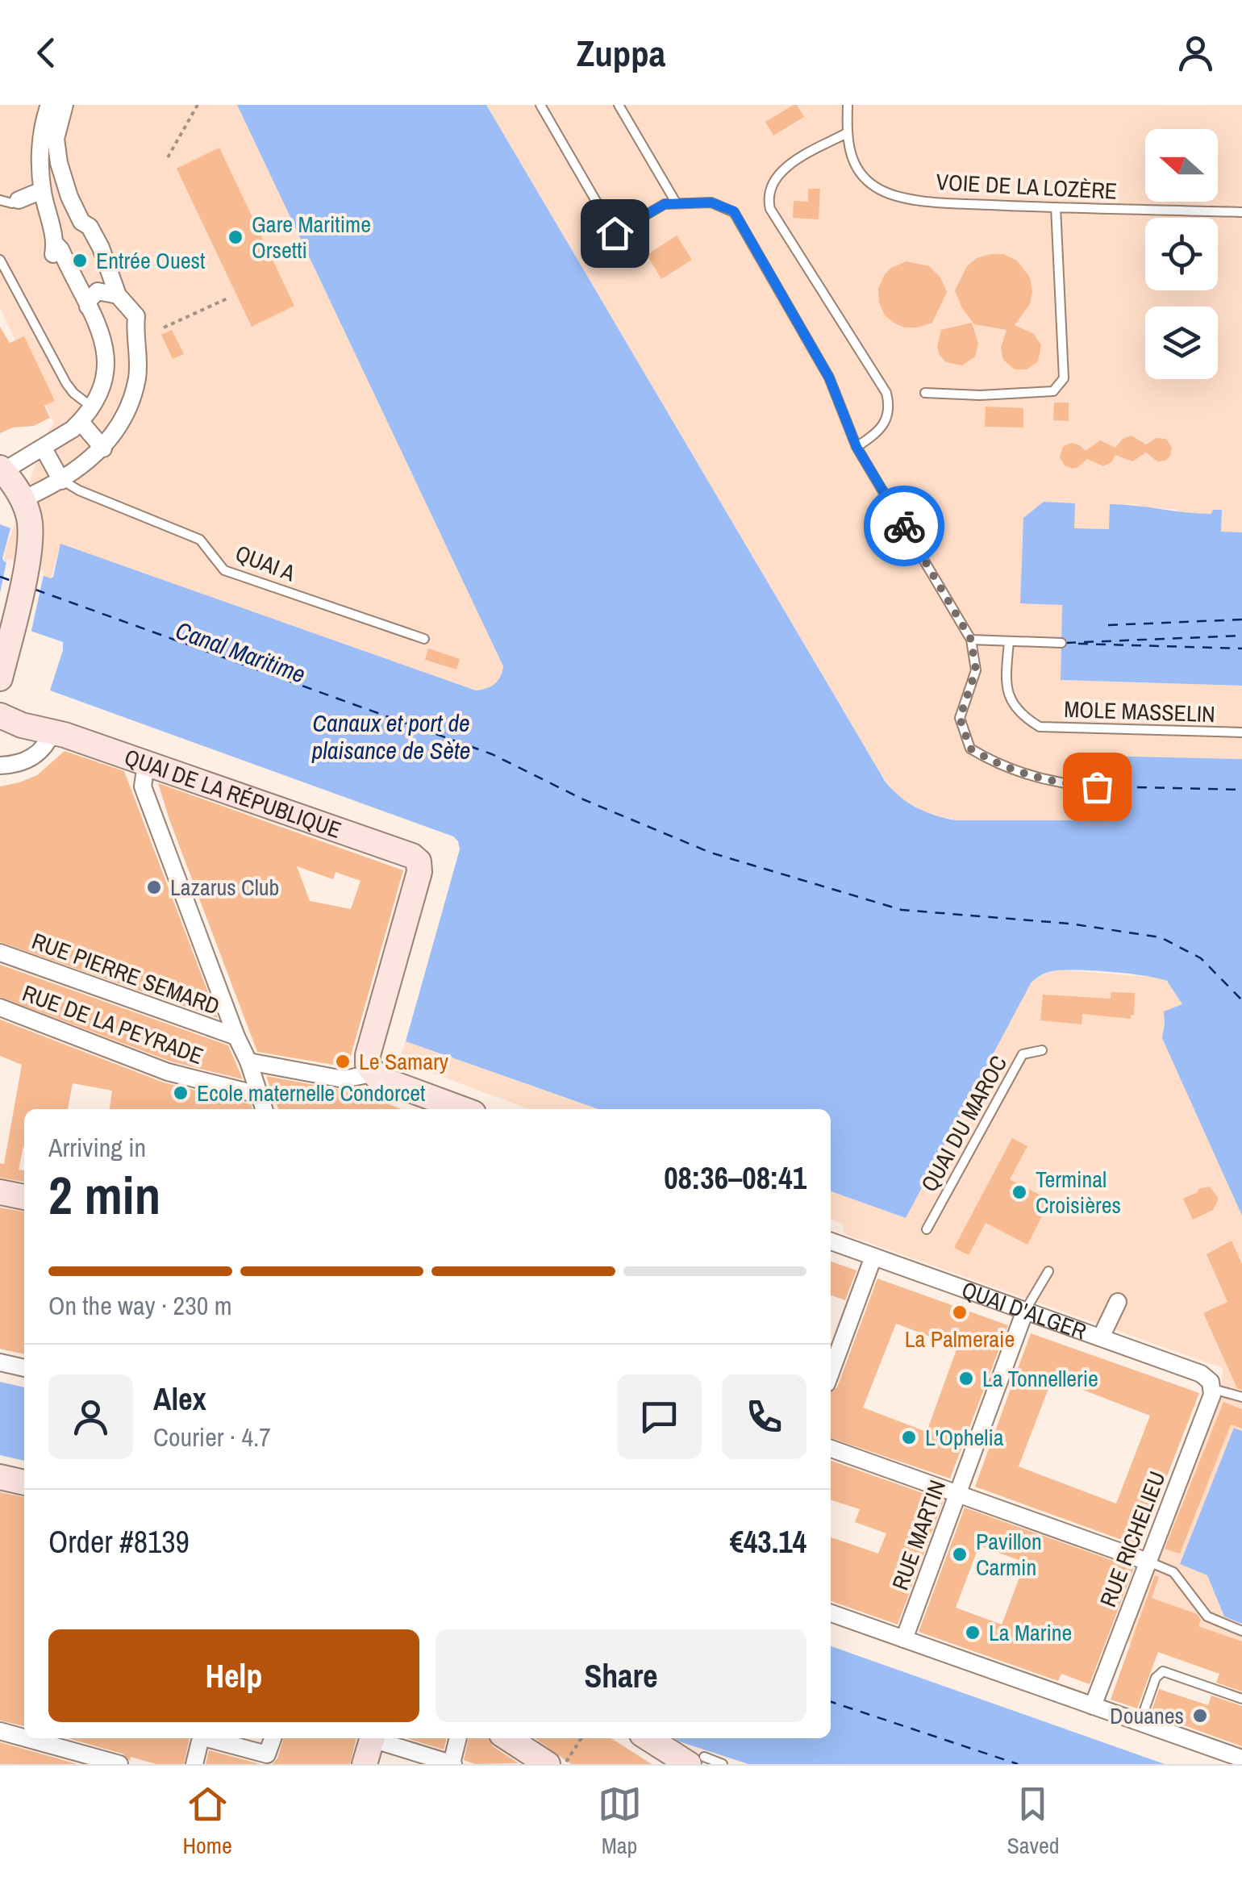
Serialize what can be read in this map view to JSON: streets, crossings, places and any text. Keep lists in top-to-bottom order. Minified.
{"streets":{"main road":["QUAI DE LA RÉPUBLIQUE"],"street":["RUE PIERRE SEMARD","RUE DE LA PEYRADE","QUAI D'ALGER","RUE MARTIN","RUE RICHELIEU"],"lane":["VOIE DE LA LOZÈRE","QUAI A","MOLE MASSELIN","QUAI DU MAROC"]},"crossings":[["QUAI D'ALGER","RUE MARTIN"],["QUAI D'ALGER","RUE RICHELIEU"]],"water":["Canal Maritime","Canaux et port de plaisance de Sète"],"places":["Gare Maritime Orsetti","Entrée Ouest","Lazarus Club","Le Samary","Ecole maternelle Condorcet","Terminal Croisières","La Palmeraie","La Tonnellerie","L'Ophelia","Pavillon Carmin","La Marine","Douanes"],"north":"left","page":{"header":"Zuppa","heading":["2 min","Arriving in","08:36–08:41"],"panel":["Alex","Courier · 4.7","Order #8139","€43.14"],"bar":"On the way · 230 m","buttons":["Help","Share"],"tabs":["Home","Map","Saved"]}}
